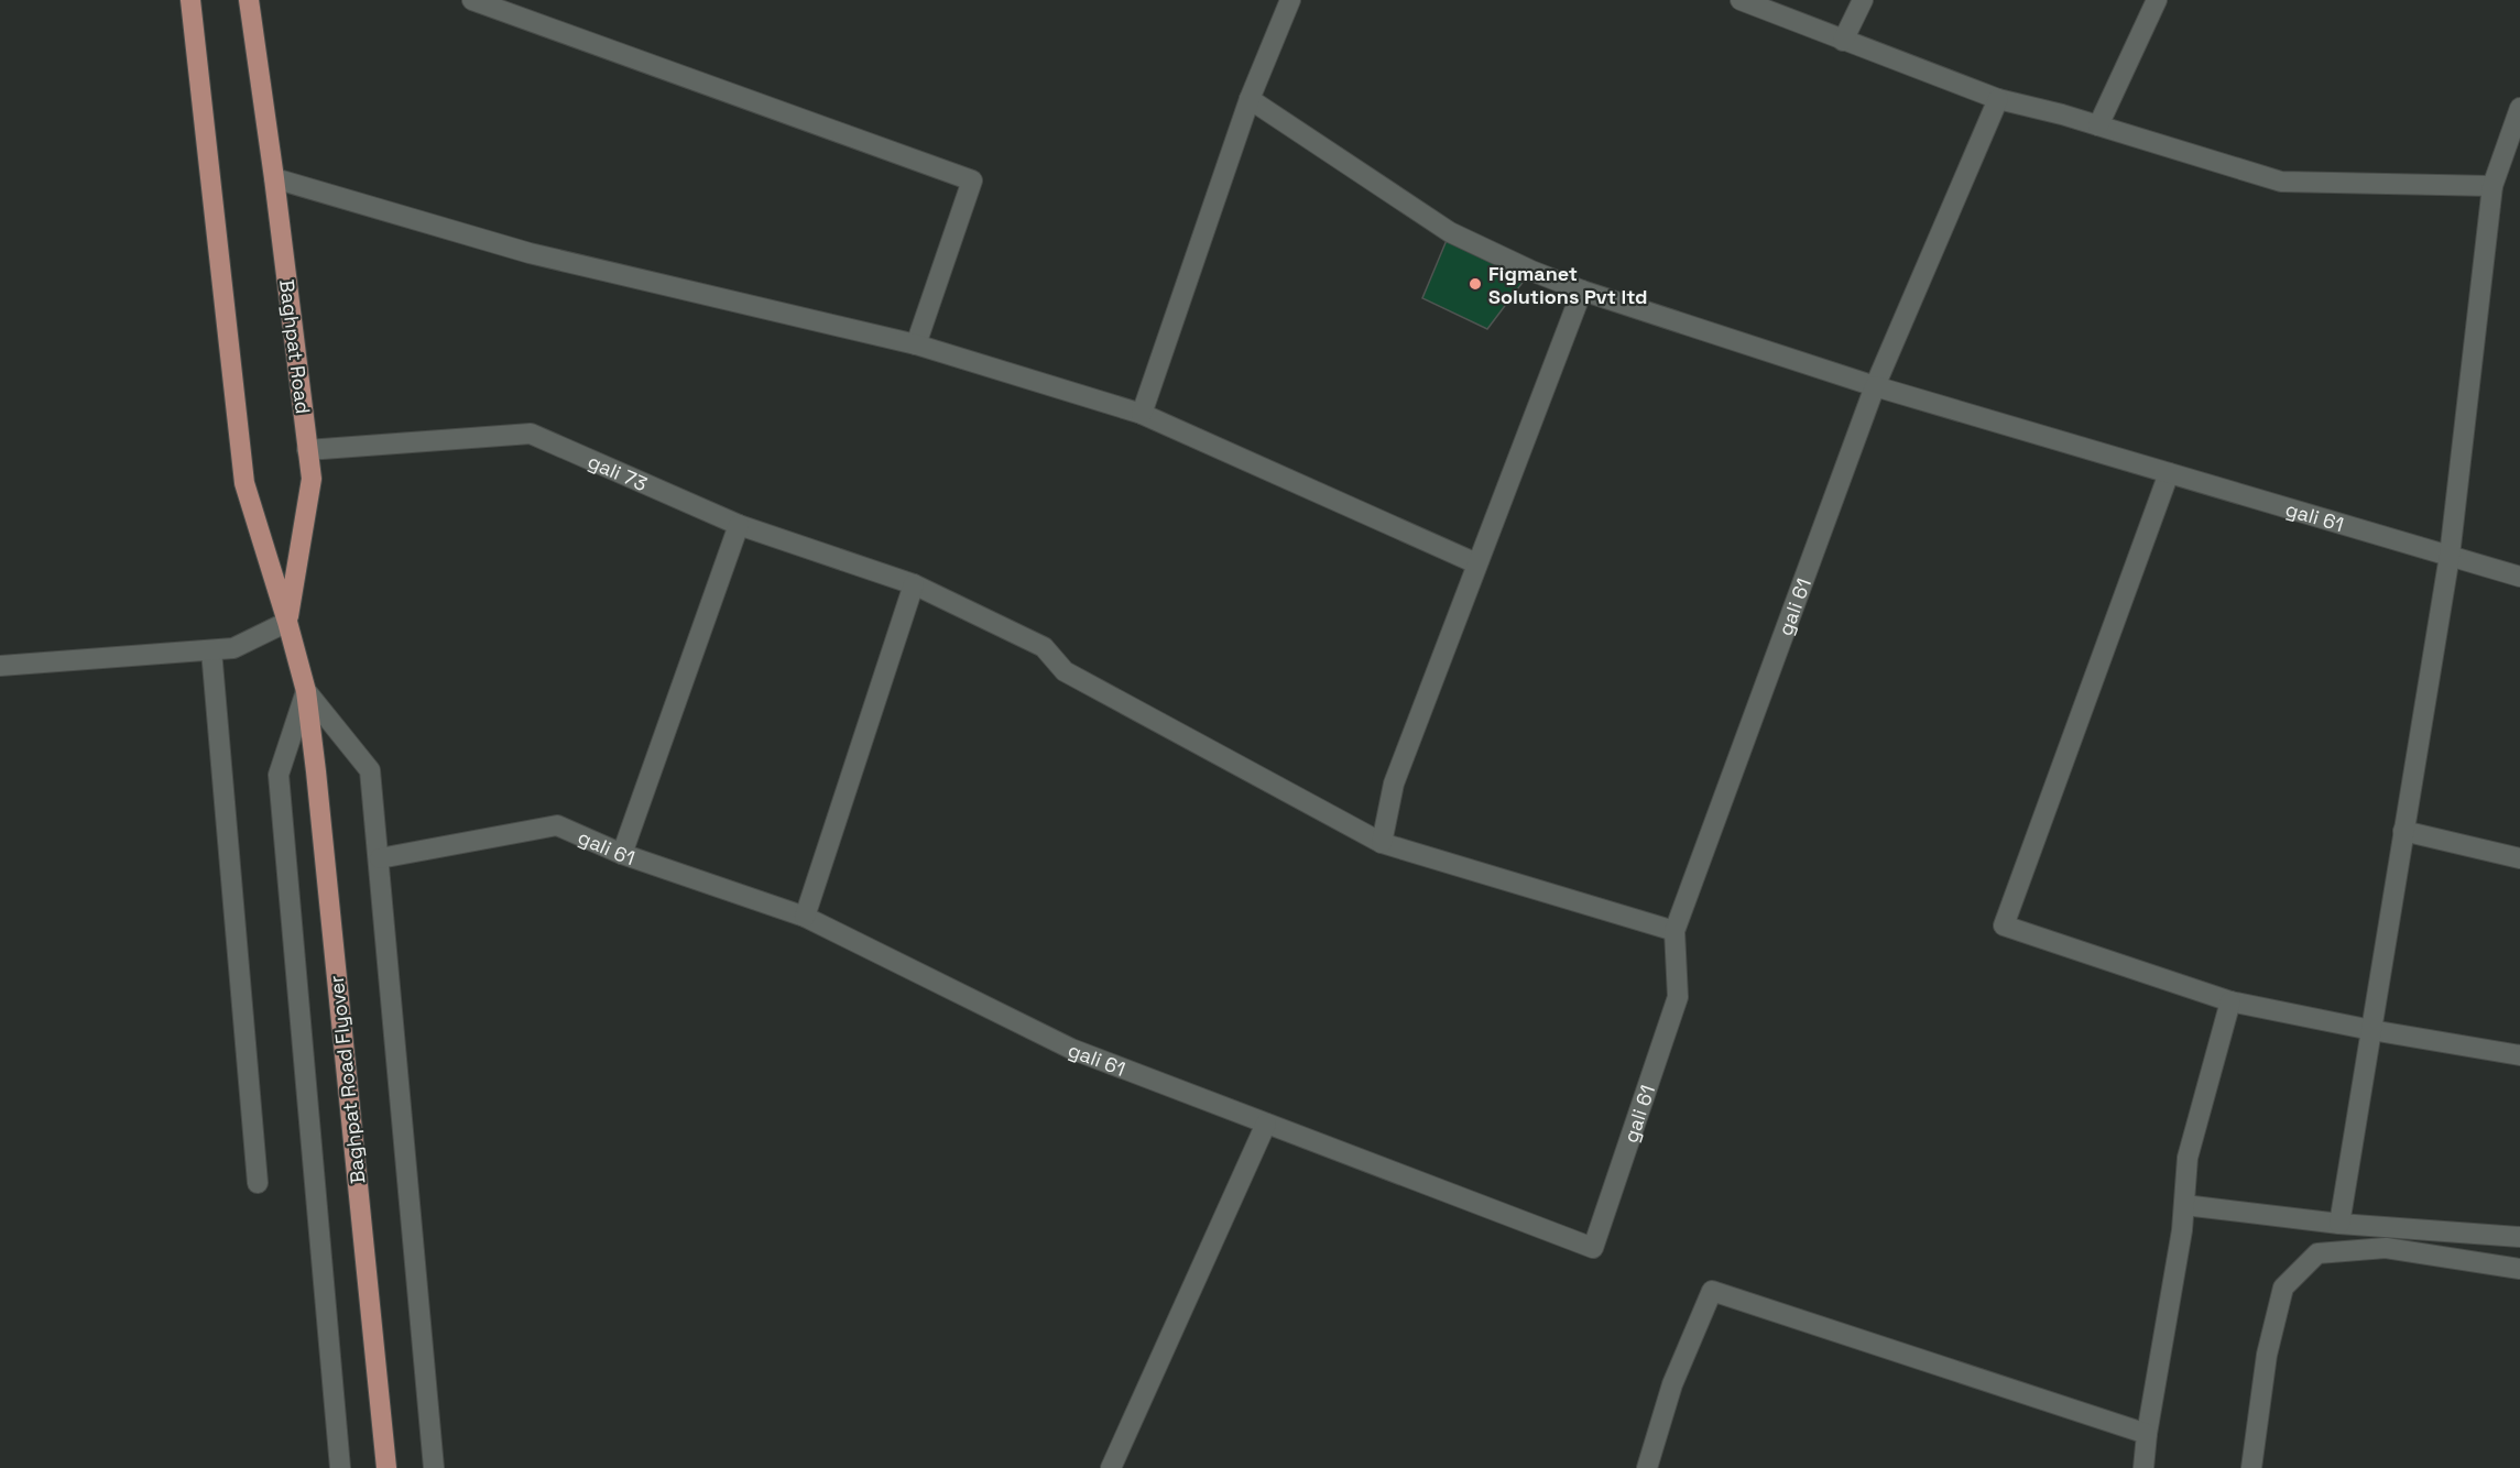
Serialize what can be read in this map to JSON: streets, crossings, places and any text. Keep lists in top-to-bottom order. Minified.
{"streets":{"main road":["Baghpat Road","Baghpat Road Flyover"],"street":["gali 73","gali 61"]},"crossings":[["Baghpat Road","gali 73"],["Baghpat Road","Baghpat Road Flyover"],["gali 73","gali 61"]],"places":["Figmanet Solutions Pvt ltd"]}
